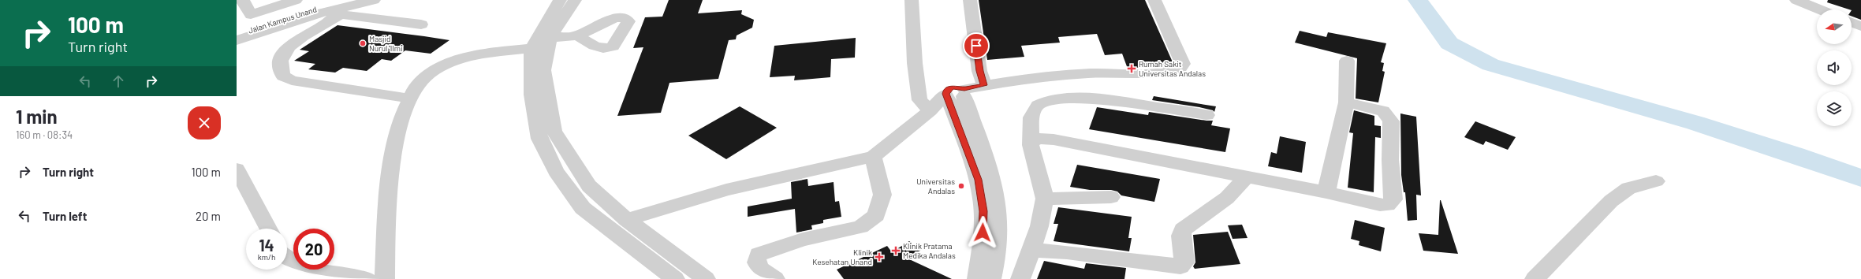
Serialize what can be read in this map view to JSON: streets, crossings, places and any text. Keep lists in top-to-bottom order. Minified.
{"streets":{"street":["Jalan Kampus Unand"]},"places":{"other":["Masjid Nurul 'Ilmi","Universitas Andalas"],"health":["Rumah Sakit Universitas Andalas","Klinik Pratama Medika Andalas","Klinik Kesehatan Unand"]},"north":"left","page":{"turn":["100 m","Turn right"],"heading":["1 min","160 m · 08:34"],"list":[{"name":"Turn right","value":"100 m"},{"name":"Turn left","value":"20 m"}],"speed":"14 km/h","limit":"20"}}
